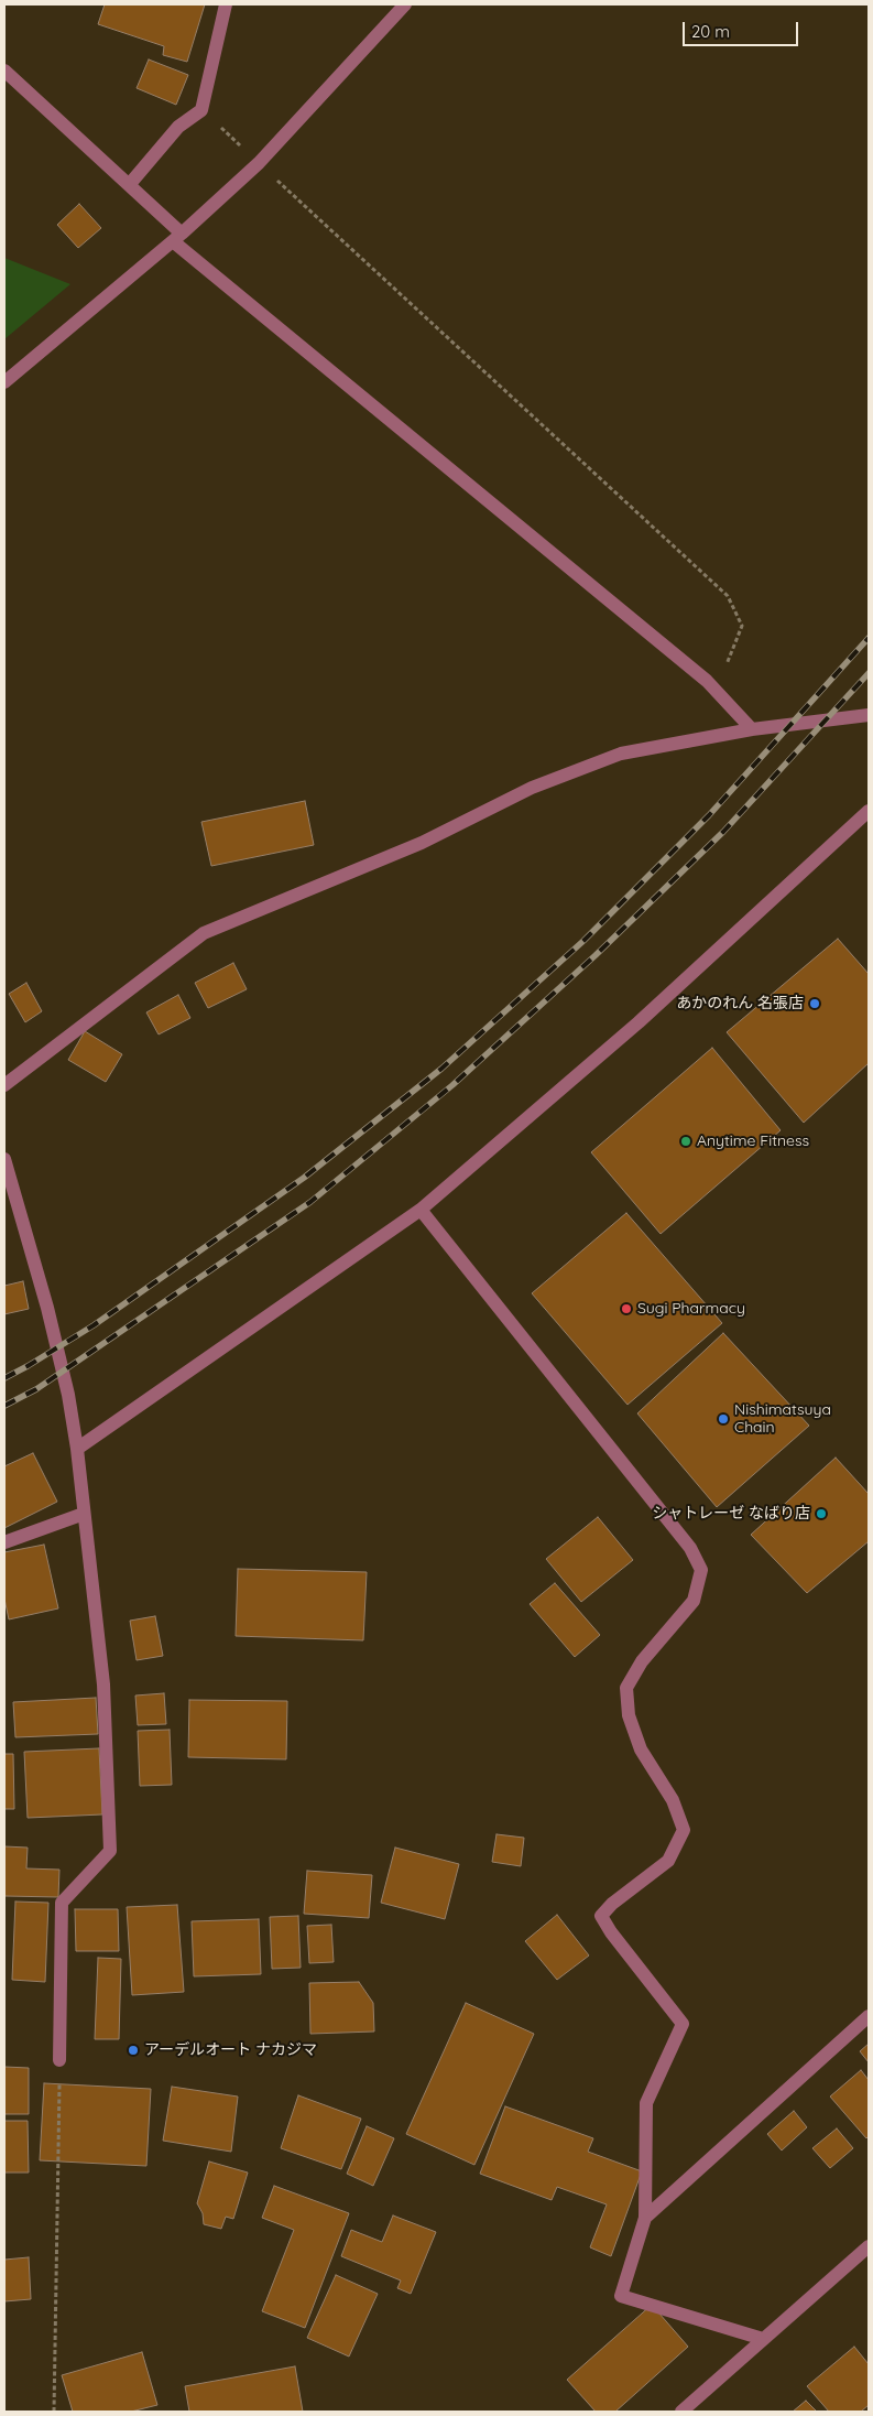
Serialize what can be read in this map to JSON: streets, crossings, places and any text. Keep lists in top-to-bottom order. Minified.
{"places":["あかのれん 名張店","Anytime Fitness","Sugi Pharmacy","Nishimatsuya Chain","シャトレーゼ なばり店","アーデルオート ナカジマ"],"scale_bar":"20 m"}
